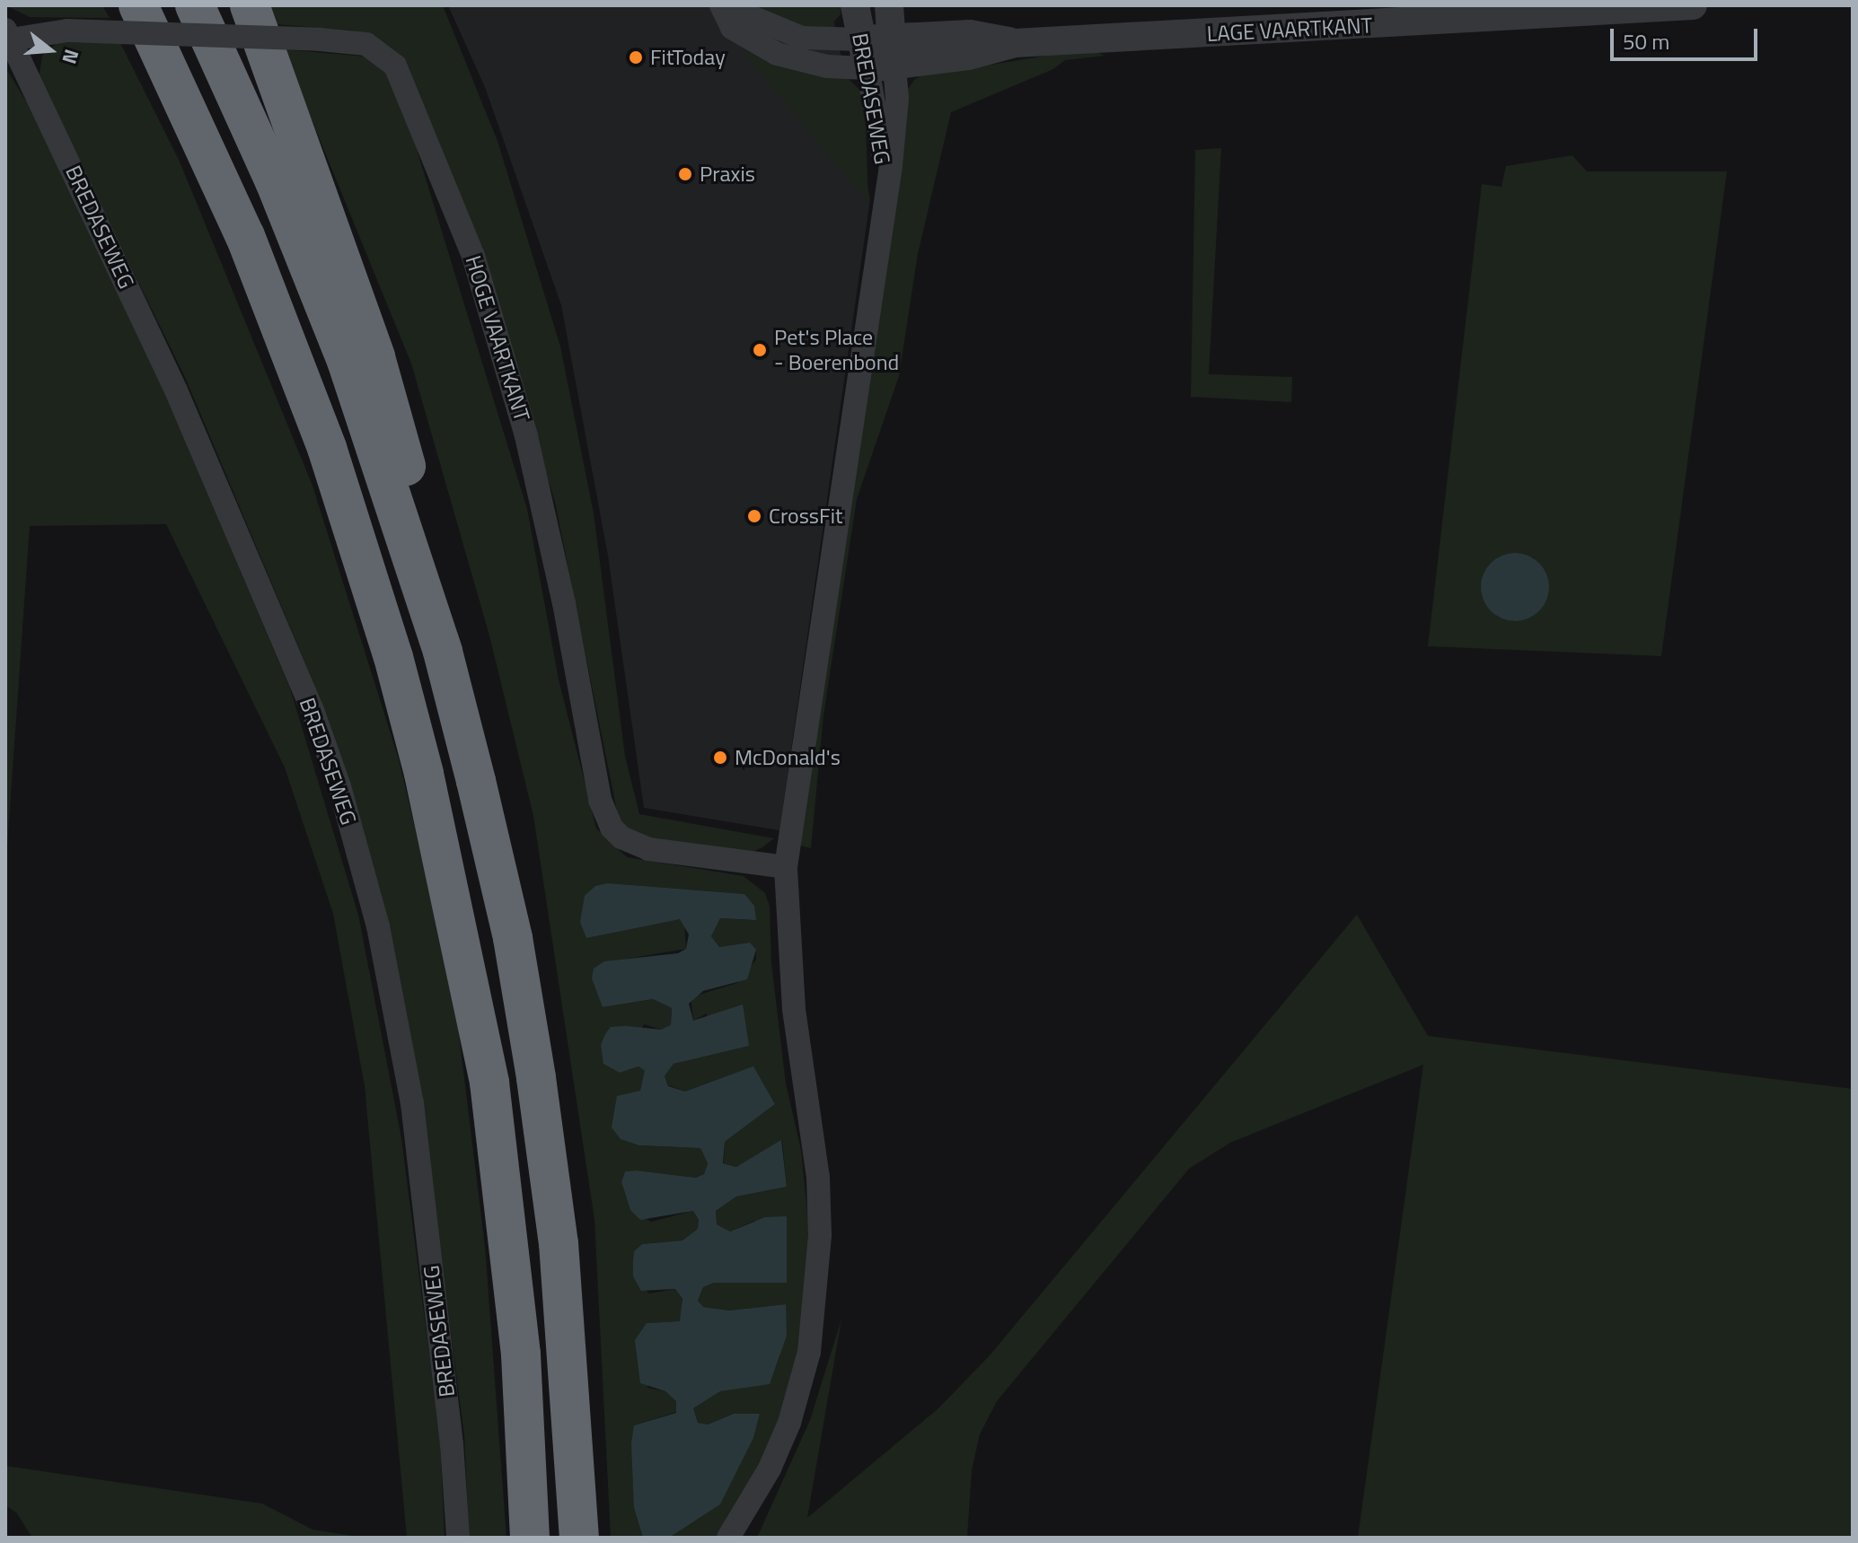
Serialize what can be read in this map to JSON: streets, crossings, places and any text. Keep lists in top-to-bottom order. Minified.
{"streets":{"street":["LAGE VAARTKANT","BREDASEWEG","HOGE VAARTKANT"]},"crossings":[["LAGE VAARTKANT","BREDASEWEG"],["BREDASEWEG","HOGE VAARTKANT"]],"places":["FitToday","Praxis","Pet's Place - Boerenbond","CrossFit","McDonald's"],"scale_bar":"50 m","north":"right"}
